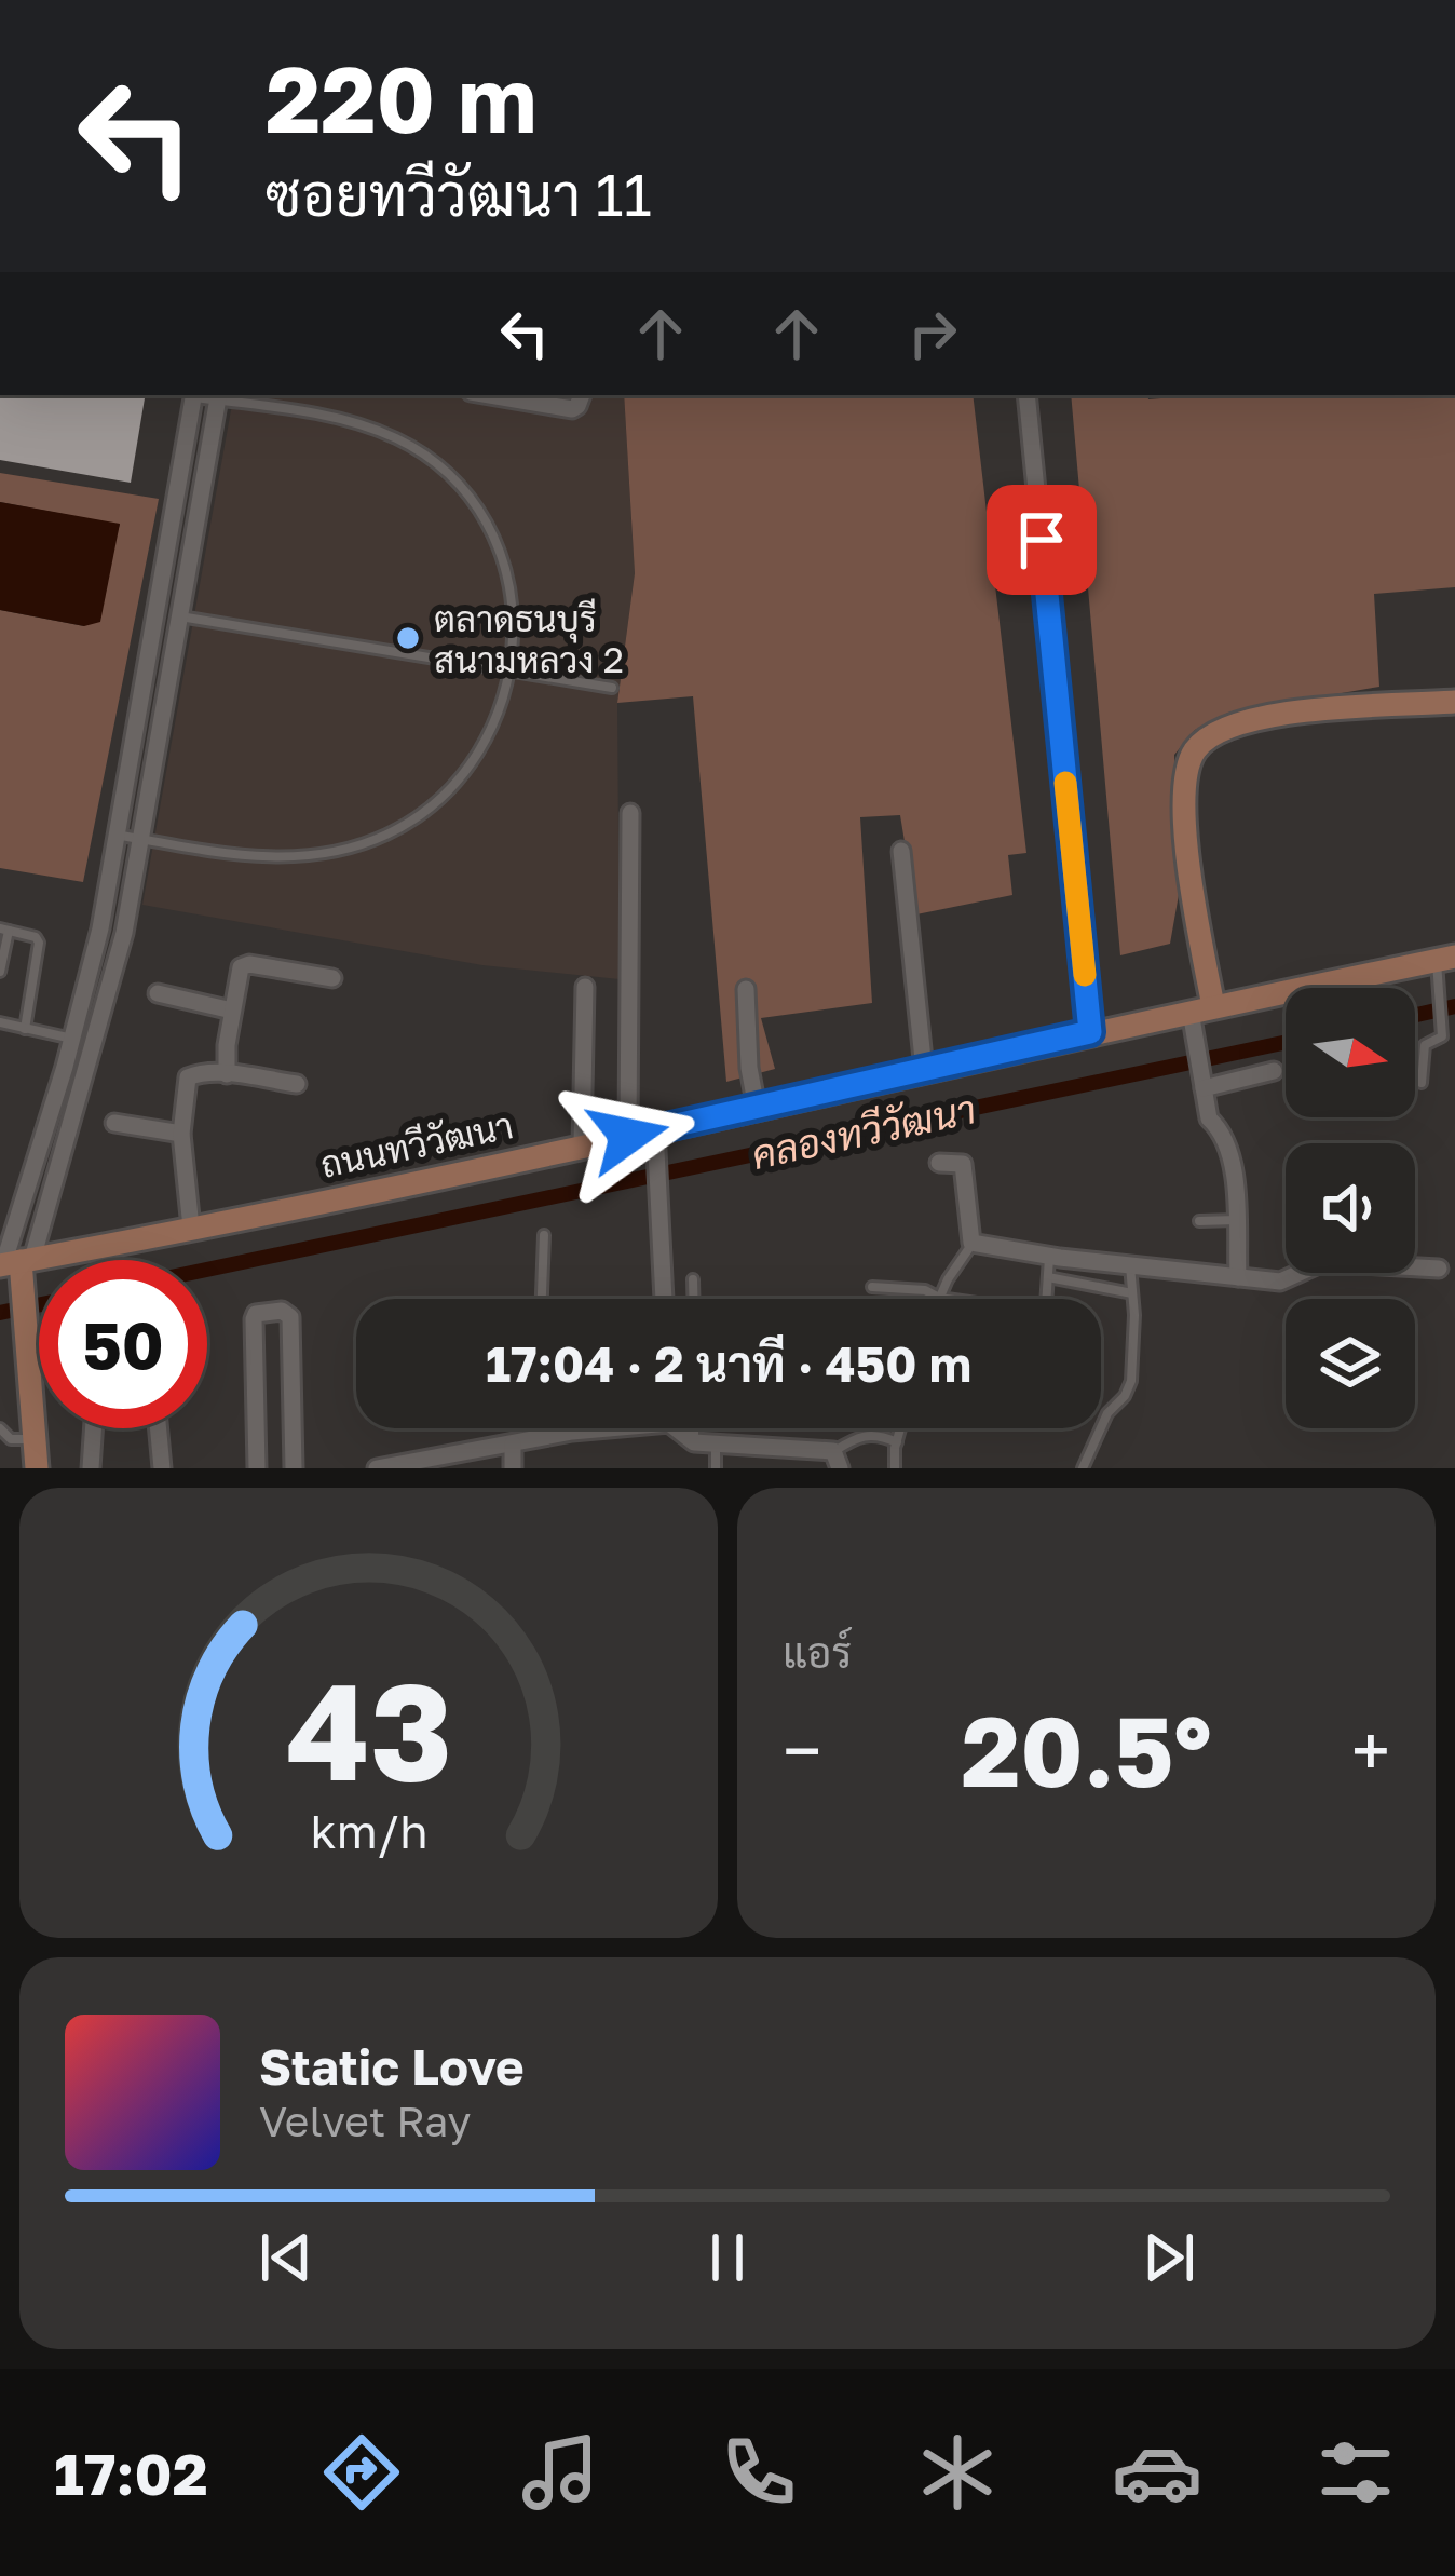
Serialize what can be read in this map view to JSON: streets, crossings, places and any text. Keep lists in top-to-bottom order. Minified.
{"streets":{"main road":["ถนนทวีวัฒนา"]},"water":["คลองทวีวัฒนา"],"places":["ตลาดธนบุรี สนามหลวง 2"],"north":"right","page":{"turn":["220 m","ซอยทวีวัฒนา 11"],"limit":"50","trip":"17:04 · 2 นาที · 450 m","tile":"แอร์","heat":["−","20.5°","+"],"song":["Static Love","Velvet Ray"],"tabs":"17:02","gauge":["43","km/h"]}}
